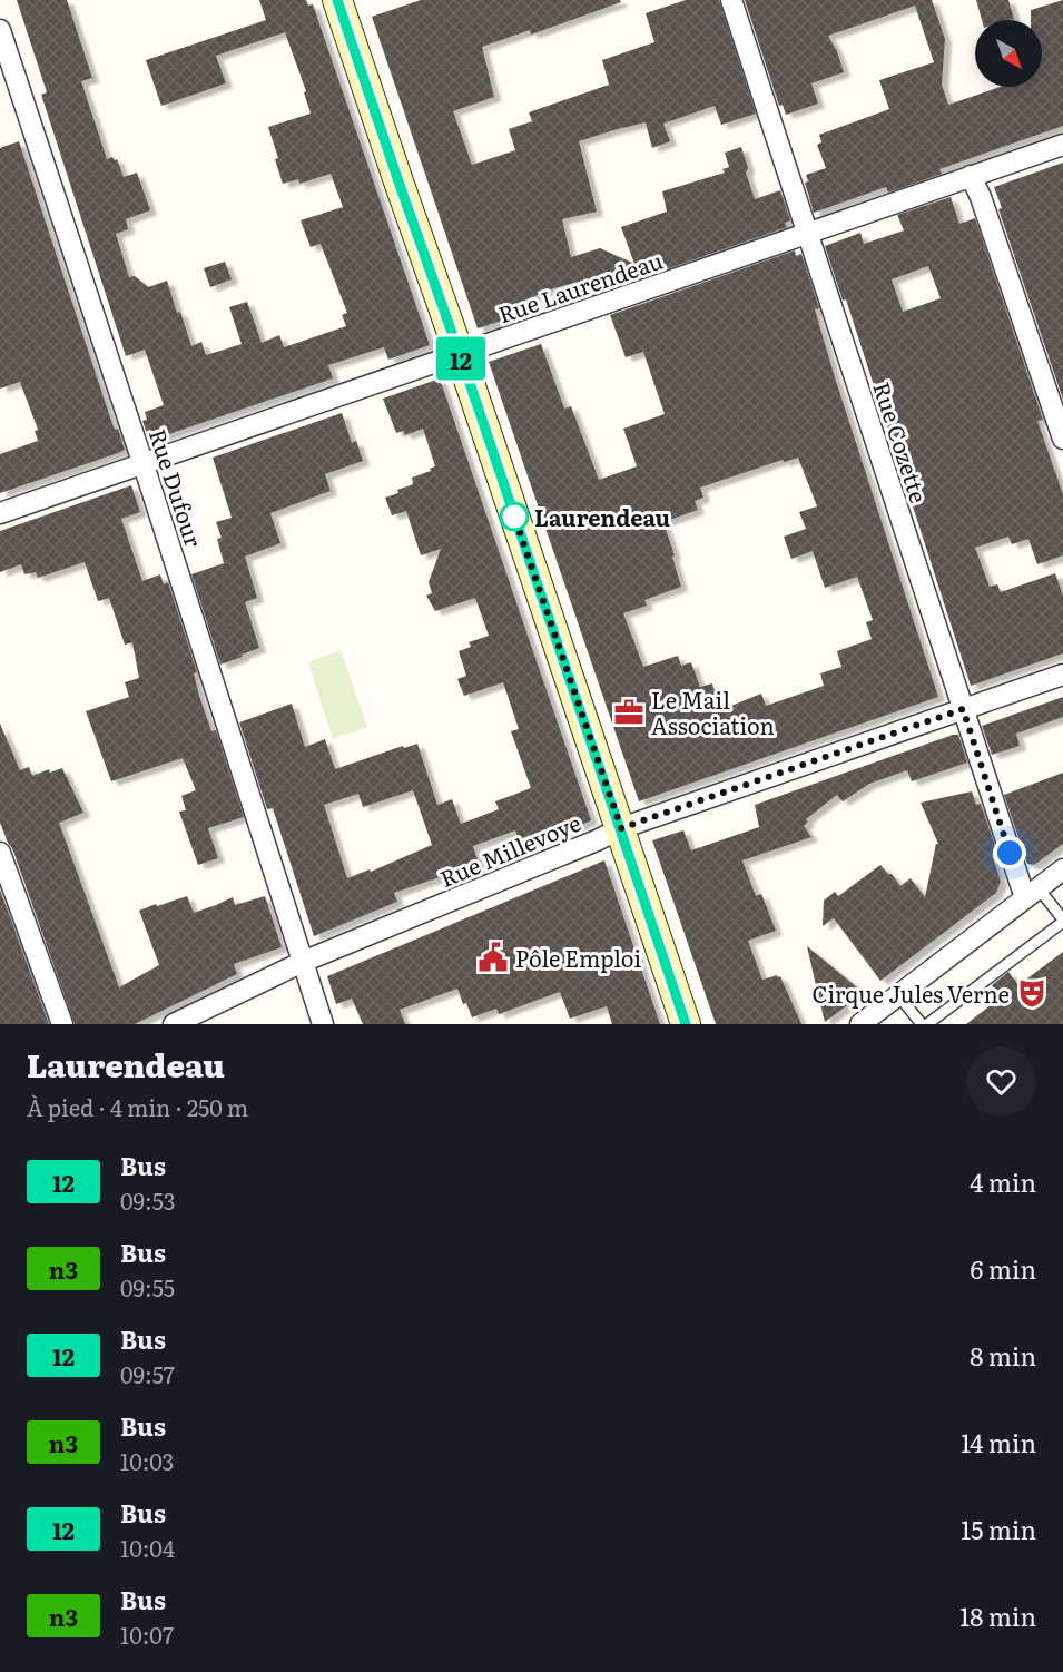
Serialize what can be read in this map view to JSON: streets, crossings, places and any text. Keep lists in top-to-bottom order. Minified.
{"streets":{"street":["Rue Laurendeau","Rue Cozette","Rue Dufour","Rue Millevoye"]},"crossings":[["Rue Laurendeau","Rue Cozette"],["Rue Laurendeau","Rue Dufour"],["Rue Cozette","Rue Millevoye"],["Rue Dufour","Rue Millevoye"]],"places":{"other":["Laurendeau"],"office":["Le Mail Association"],"public building":["Pôle Emploi"],"theatre":["Cirque Jules Verne"]},"lines":["bus line 12"],"north":"bottom right","page":{"on_map":"12","heading":["Laurendeau","À pied · 4 min · 250 m"],"list":[{"mark":"12","name":"Bus","note":"09:53","value":"4 min"},{"mark":"n3","name":"Bus","note":"09:55","value":"6 min"},{"mark":"12","name":"Bus","note":"09:57","value":"8 min"},{"mark":"n3","name":"Bus","note":"10:03","value":"14 min"},{"mark":"12","name":"Bus","note":"10:04","value":"15 min"},{"mark":"n3","name":"Bus","note":"10:07","value":"18 min"}]}}
